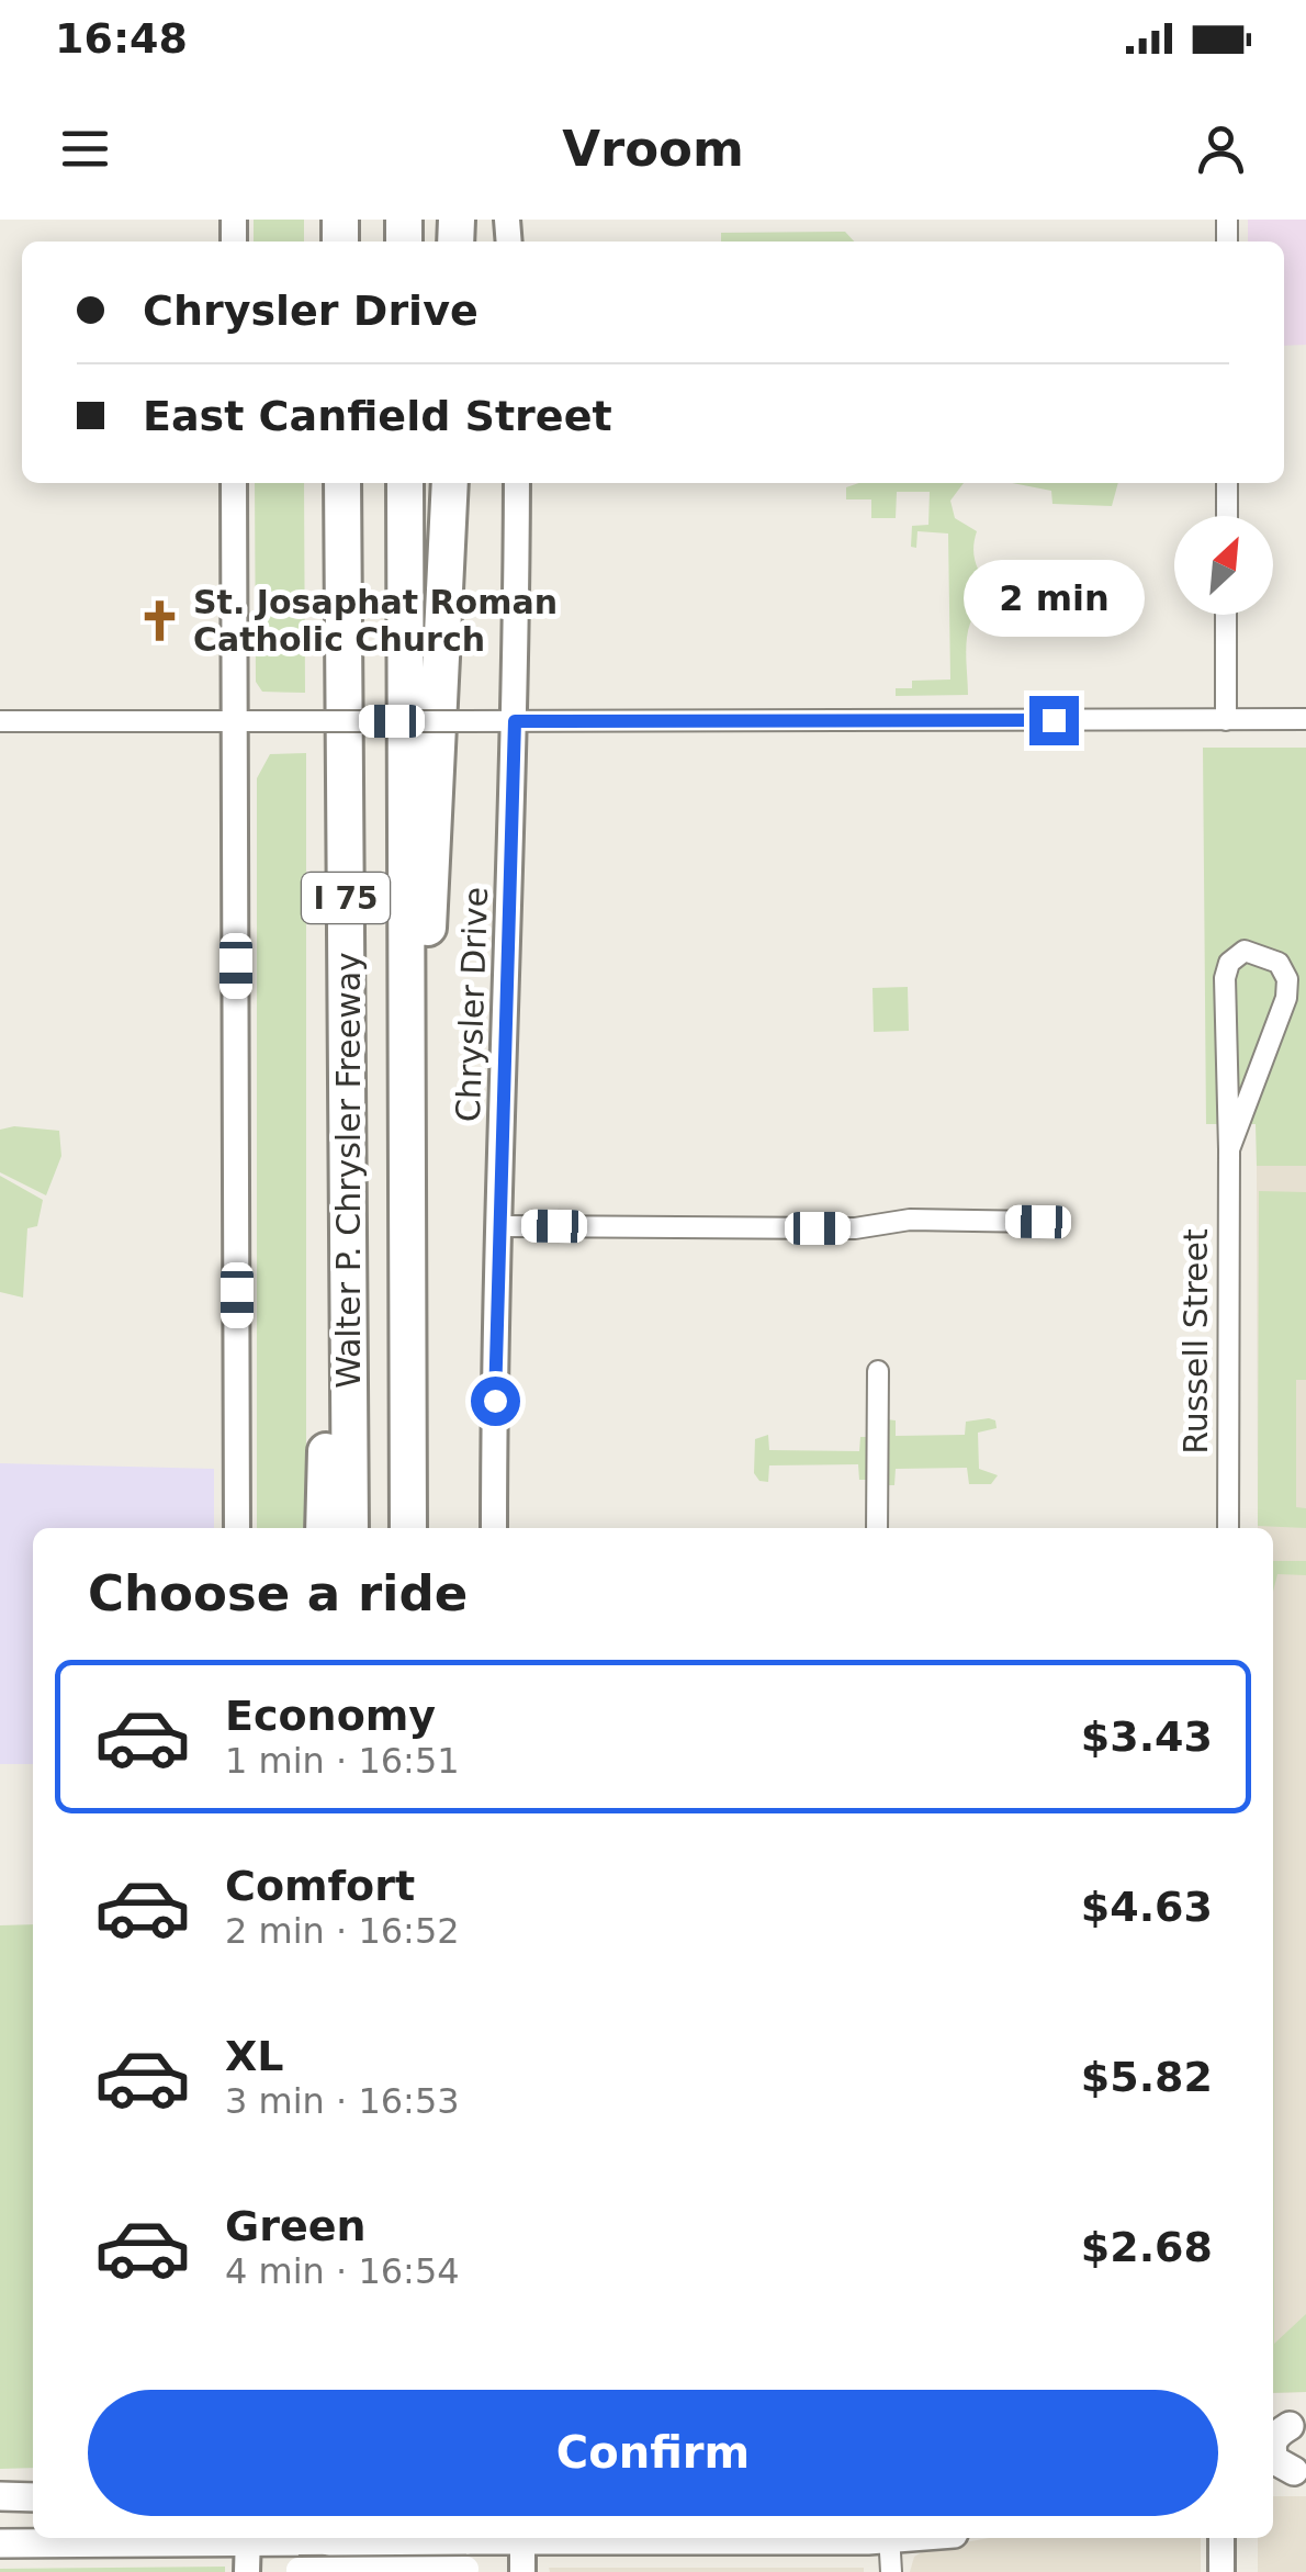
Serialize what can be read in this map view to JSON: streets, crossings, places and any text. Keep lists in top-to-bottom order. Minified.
{"streets":{"highway":["I 75","Walter P. Chrysler Freeway"],"street":["Chrysler Drive","Russell Street"]},"places":{"church":["St. Josaphat Roman Catholic Church"]},"north":"top right","page":{"status":"16:48","header":"Vroom","banner":["Chrysler Drive","East Canfield Street"],"bubble":"2 min","heading":"Choose a ride","list":[{"name":"Economy","note":"1 min · 16:51","value":"$3.43"},{"name":"Comfort","note":"2 min · 16:52","value":"$4.63"},{"name":"XL","note":"3 min · 16:53","value":"$5.82"},{"name":"Green","note":"4 min · 16:54","value":"$2.68"}],"buttons":"Confirm"}}
